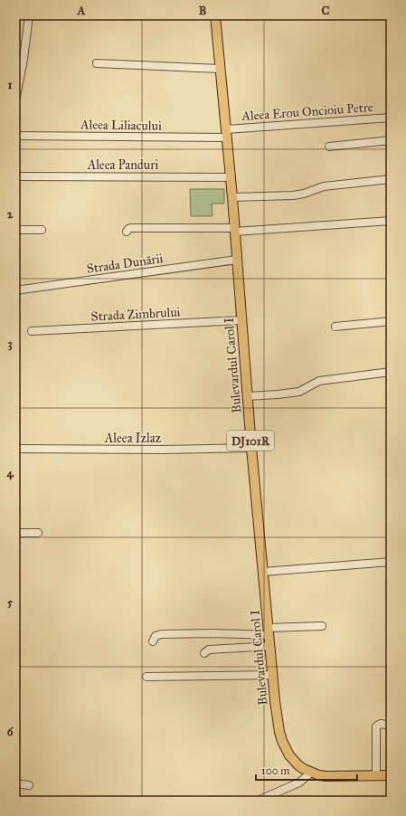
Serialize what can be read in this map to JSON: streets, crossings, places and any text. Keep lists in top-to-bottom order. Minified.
{"streets":{"main road":["Bulevardul Carol I","DJ101R"],"street":["Aleea Erou Oncioiu Petre","Aleea Liliacului","Aleea Panduri","Strada Dunării","Strada Zimbrului","Aleea Izlaz"]},"crossings":[["Aleea Erou Oncioiu Petre","Aleea Liliacului"],["Aleea Erou Oncioiu Petre","Bulevardul Carol I"],["Aleea Liliacului","Bulevardul Carol I"],["Aleea Panduri","Bulevardul Carol I"],["Strada Dunării","Bulevardul Carol I"],["Strada Zimbrului","Bulevardul Carol I"],["Bulevardul Carol I","Aleea Izlaz"]],"scale_bar":"100 m","grid":{"columns":["A","B","C"],"rows":["1","2","3","4","5","6"]}}
